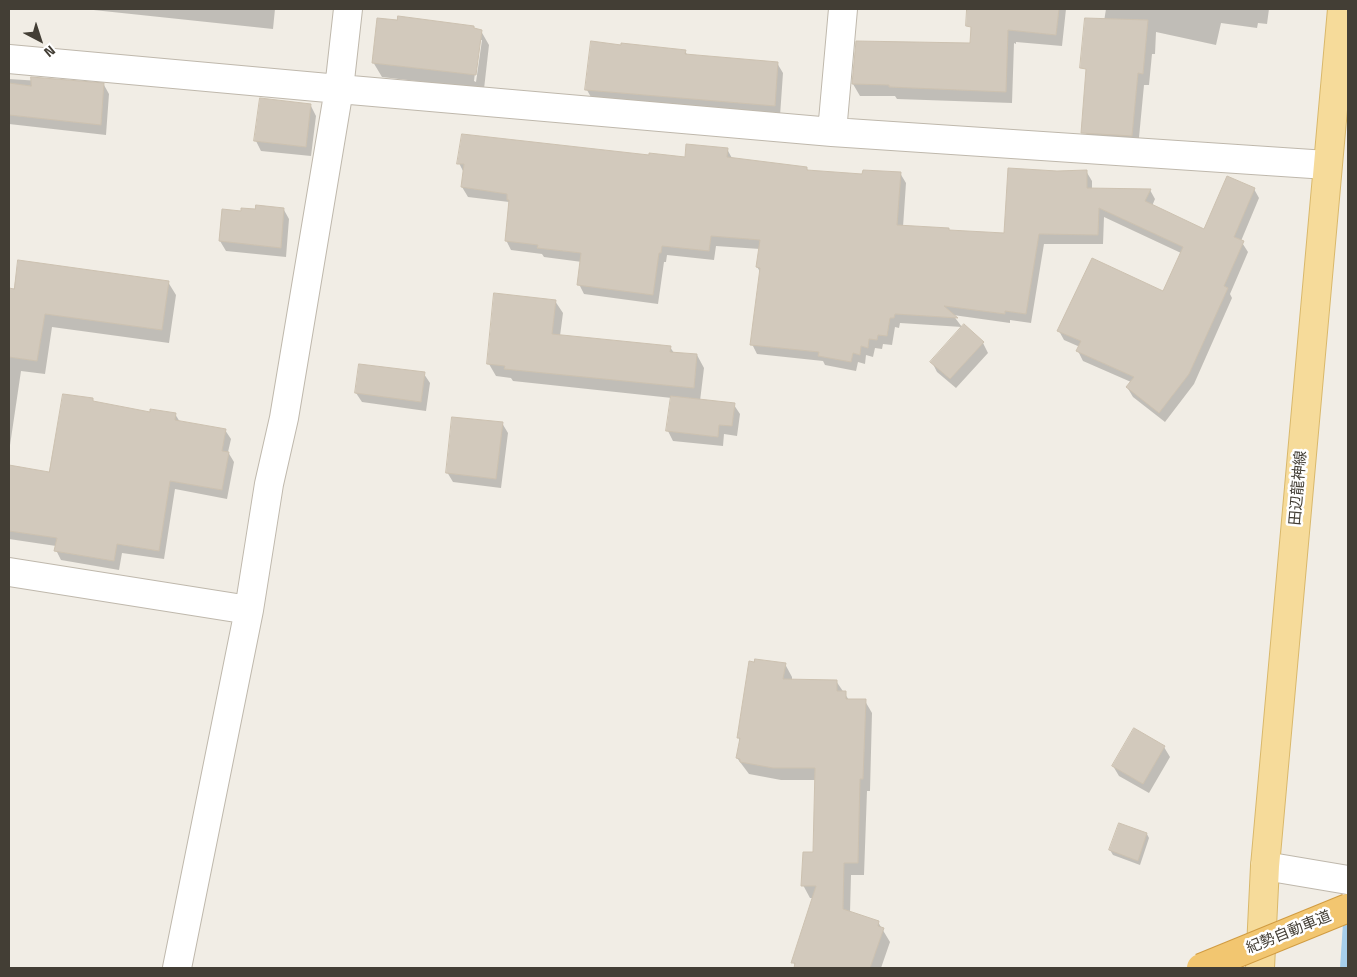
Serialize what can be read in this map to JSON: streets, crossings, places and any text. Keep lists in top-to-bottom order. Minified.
{"streets":{"highway":["紀勢自動車道"],"main road":["田辺龍神線"]},"north":"bottom right"}
